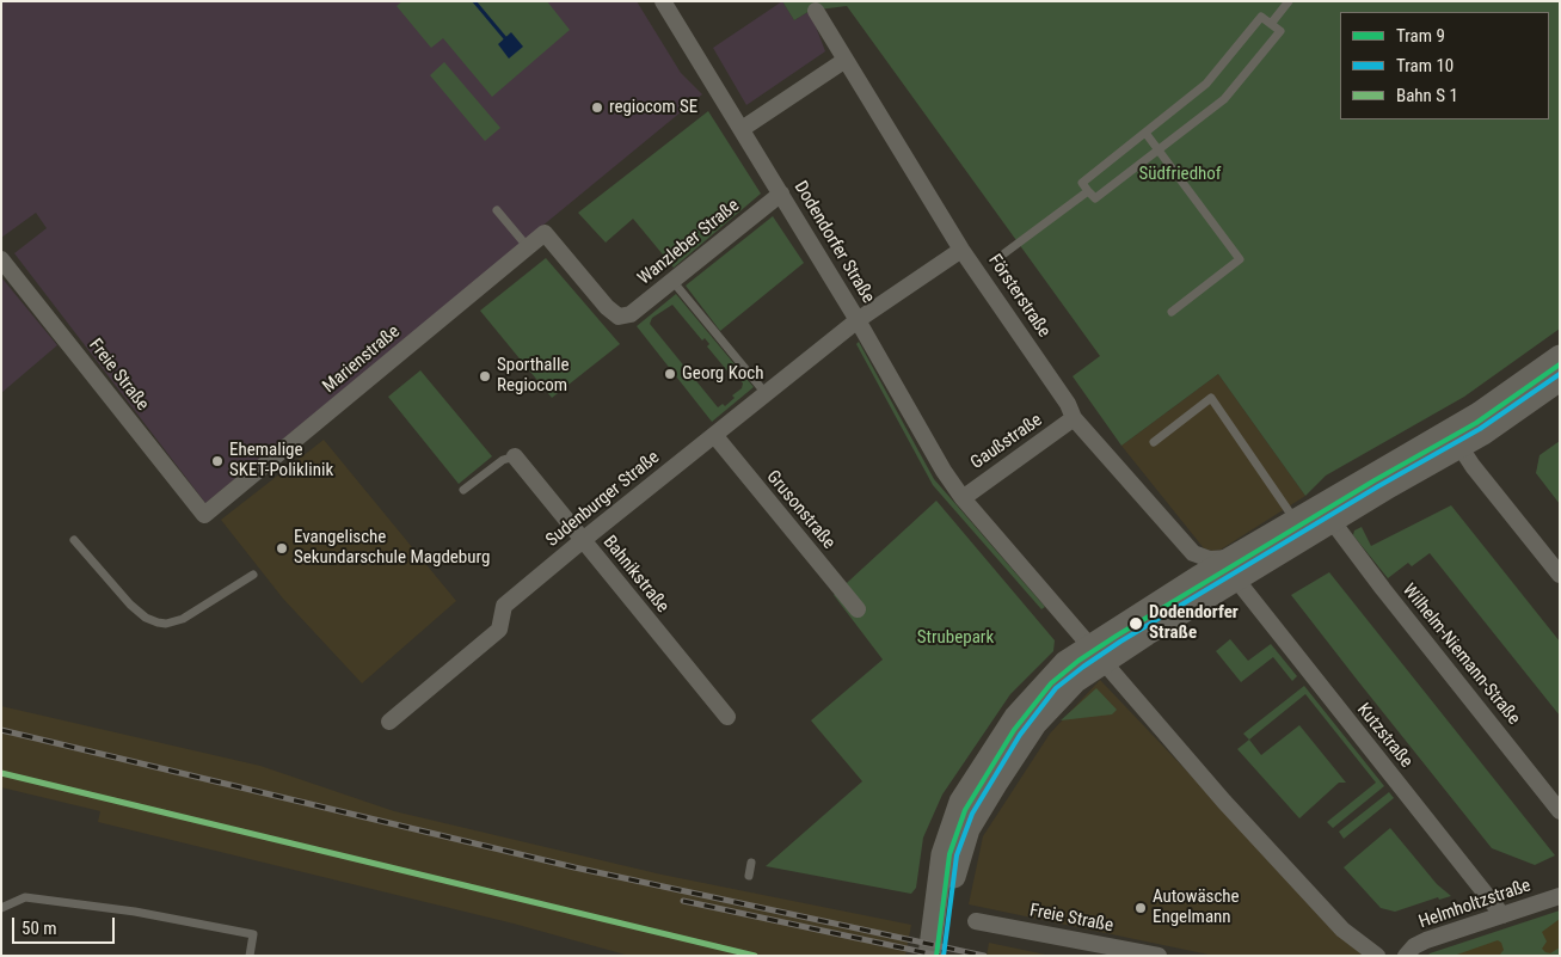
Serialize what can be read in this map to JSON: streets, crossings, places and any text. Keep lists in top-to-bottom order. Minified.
{"streets":{"street":["Wanzleber Straße","Dodendorfer Straße","Försterstraße","Marienstraße","Freie Straße","Gaußstraße","Sudenburger Straße","Grusonstraße","Bahnikstraße","Wilhelm-Niemann-Straße","Kutzstraße","Helmholtzstraße"]},"crossings":[["Wanzleber Straße","Dodendorfer Straße"],["Wanzleber Straße","Marienstraße"],["Dodendorfer Straße","Gaußstraße"],["Dodendorfer Straße","Sudenburger Straße"],["Försterstraße","Gaußstraße"],["Försterstraße","Sudenburger Straße"],["Marienstraße","Freie Straße"],["Sudenburger Straße","Grusonstraße"],["Sudenburger Straße","Bahnikstraße"],["Kutzstraße","Helmholtzstraße"]],"parks":["Südfriedhof","Strubepark"],"places":["regiocom SE","Georg Koch","Sporthalle Regiocom","Ehemalige SKET-Poliklinik","Evangelische Sekundarschule Magdeburg","Dodendorfer Straße","Autowäsche Engelmann"],"lines":["tram line 9","tram line 10"],"legend":["Tram 9","Tram 10","Bahn S 1"],"scale_bar":"50 m"}
